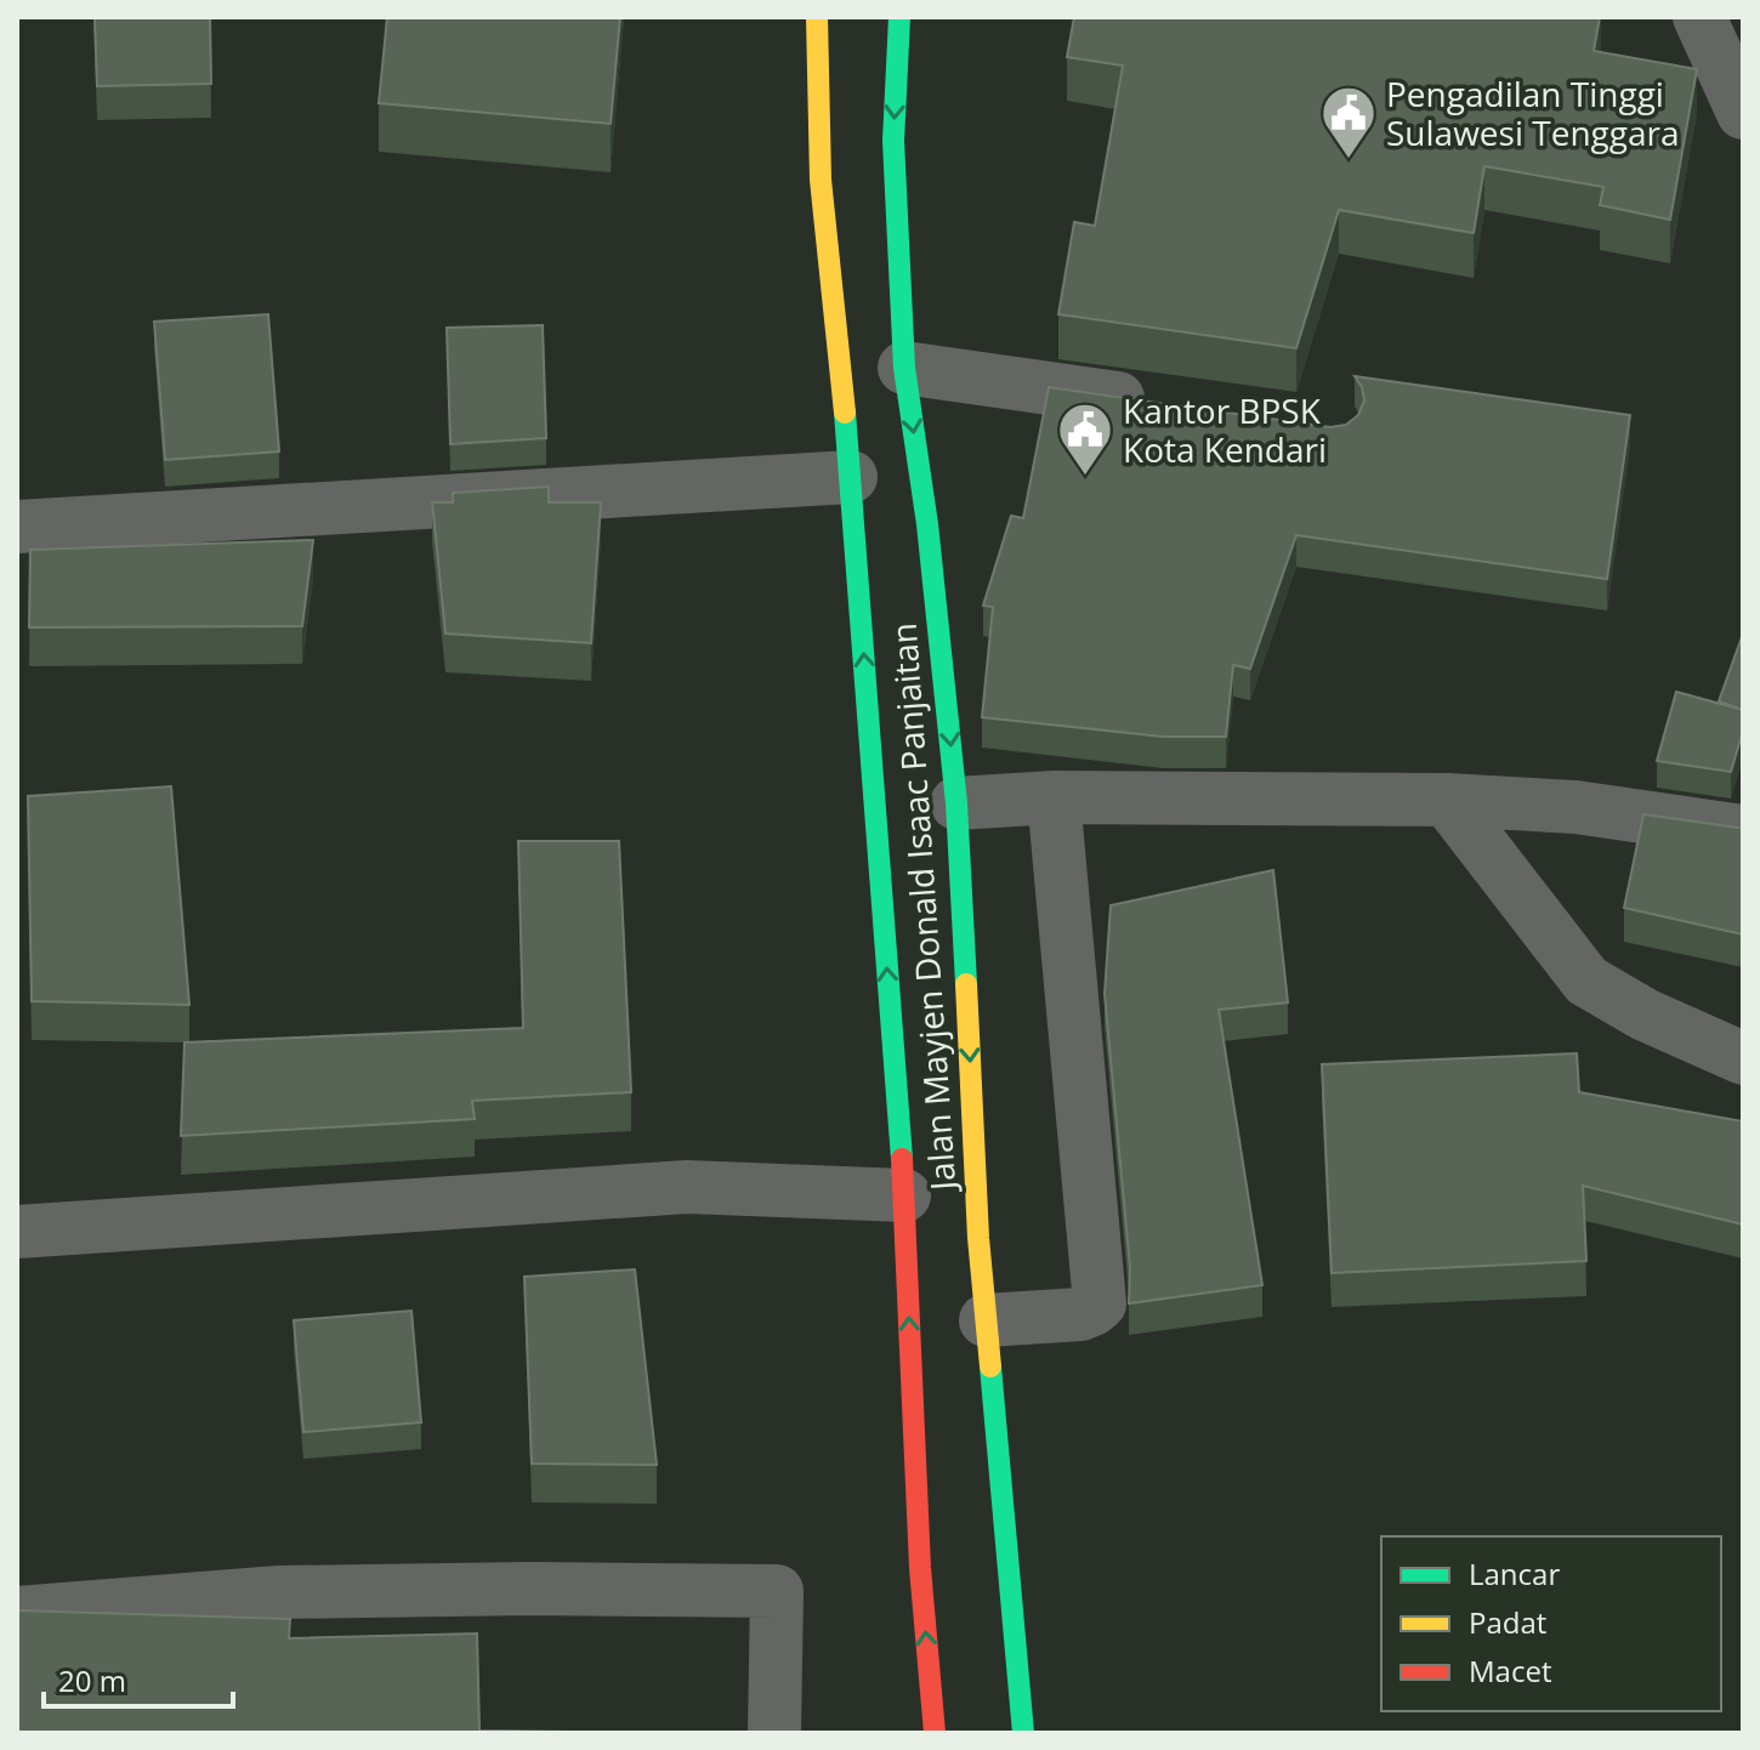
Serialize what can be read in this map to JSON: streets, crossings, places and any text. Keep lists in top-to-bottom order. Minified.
{"streets":{"highway":["Jalan Mayjen Donald Isaac Panjaitan"]},"places":{"public building":["Pengadilan Tinggi Sulawesi Tenggara","Kantor BPSK Kota Kendari"]},"legend":["Lancar","Padat","Macet"],"scale_bar":"20 m"}
